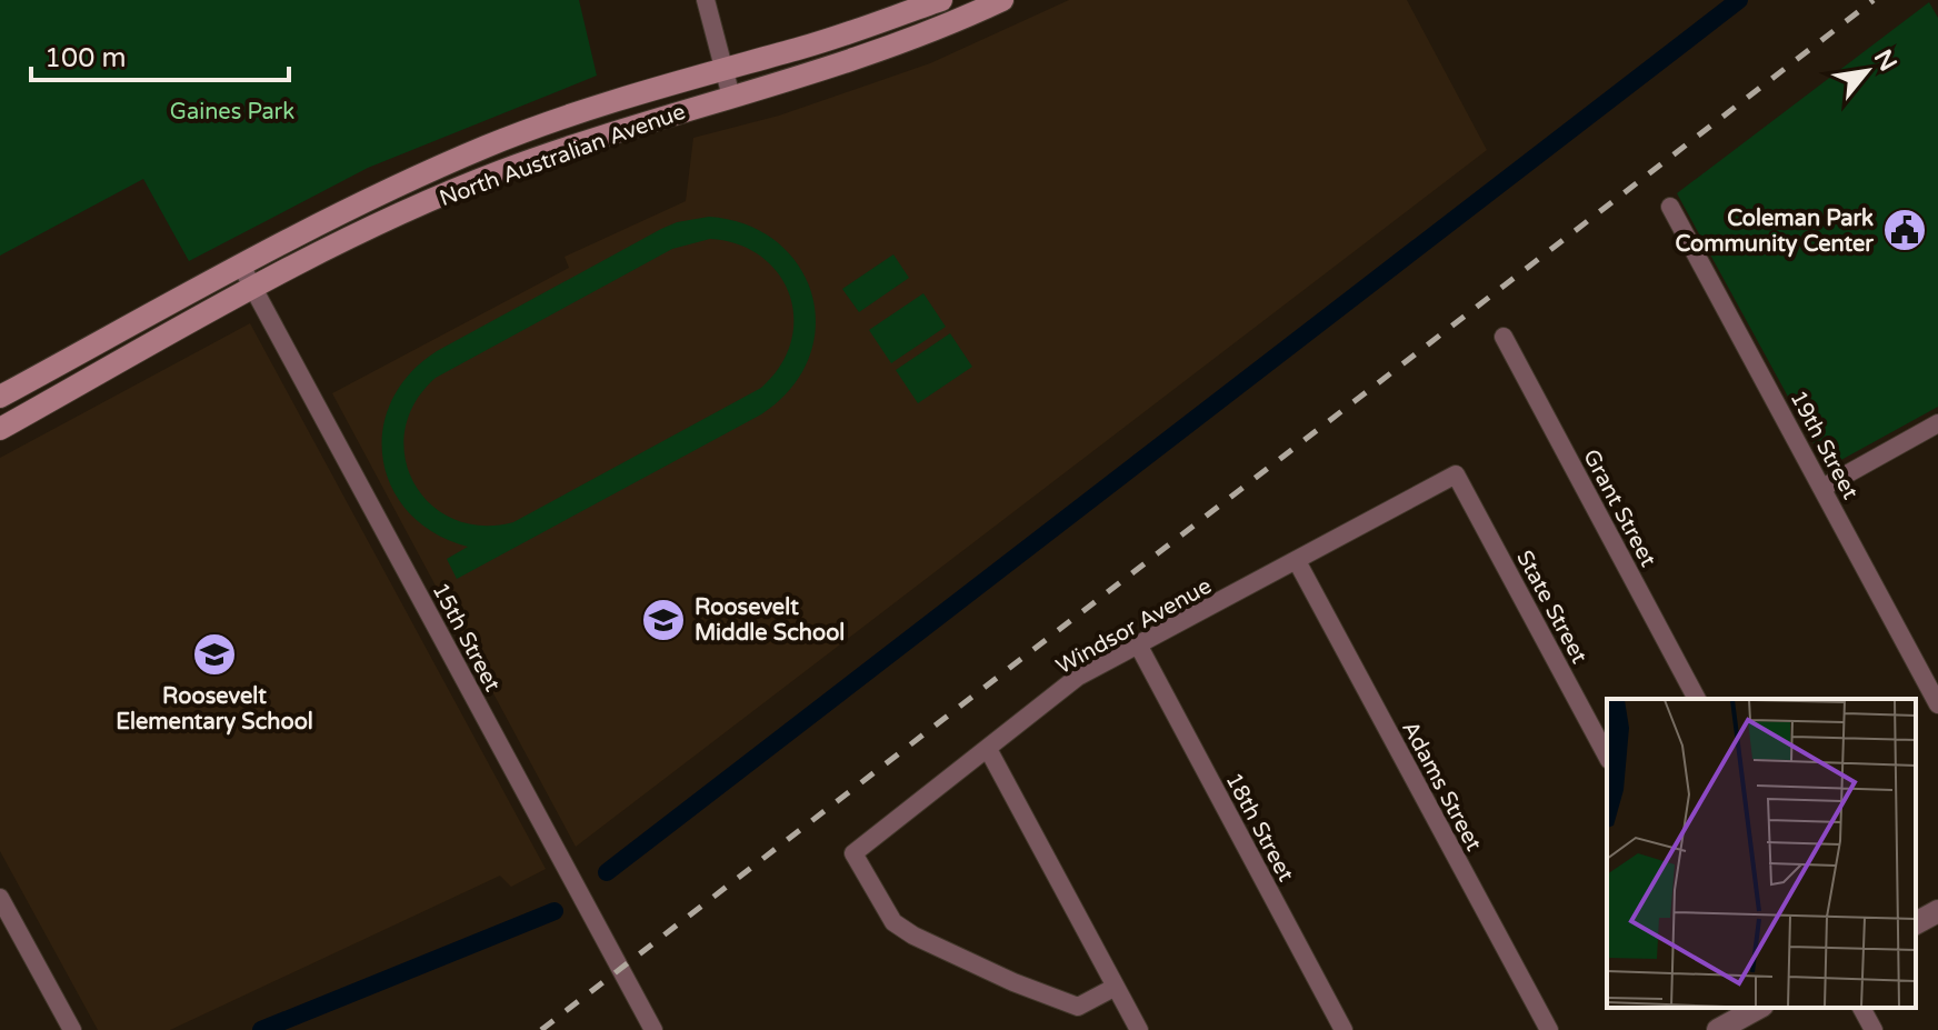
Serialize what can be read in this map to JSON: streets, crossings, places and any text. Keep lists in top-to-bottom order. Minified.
{"streets":{"main road":["North Australian Avenue"],"street":["19th Street","Grant Street","State Street","Windsor Avenue","15th Street","Adams Street","18th Street"]},"crossings":[["North Australian Avenue","15th Street"],["State Street","Windsor Avenue"],["Windsor Avenue","Adams Street"],["Windsor Avenue","18th Street"]],"parks":["Gaines Park"],"places":{"public building":["Coleman Park Community Center"],"school or university":["Roosevelt Middle School","Roosevelt Elementary School"]},"scale_bar":"100 m","north":"top right"}
